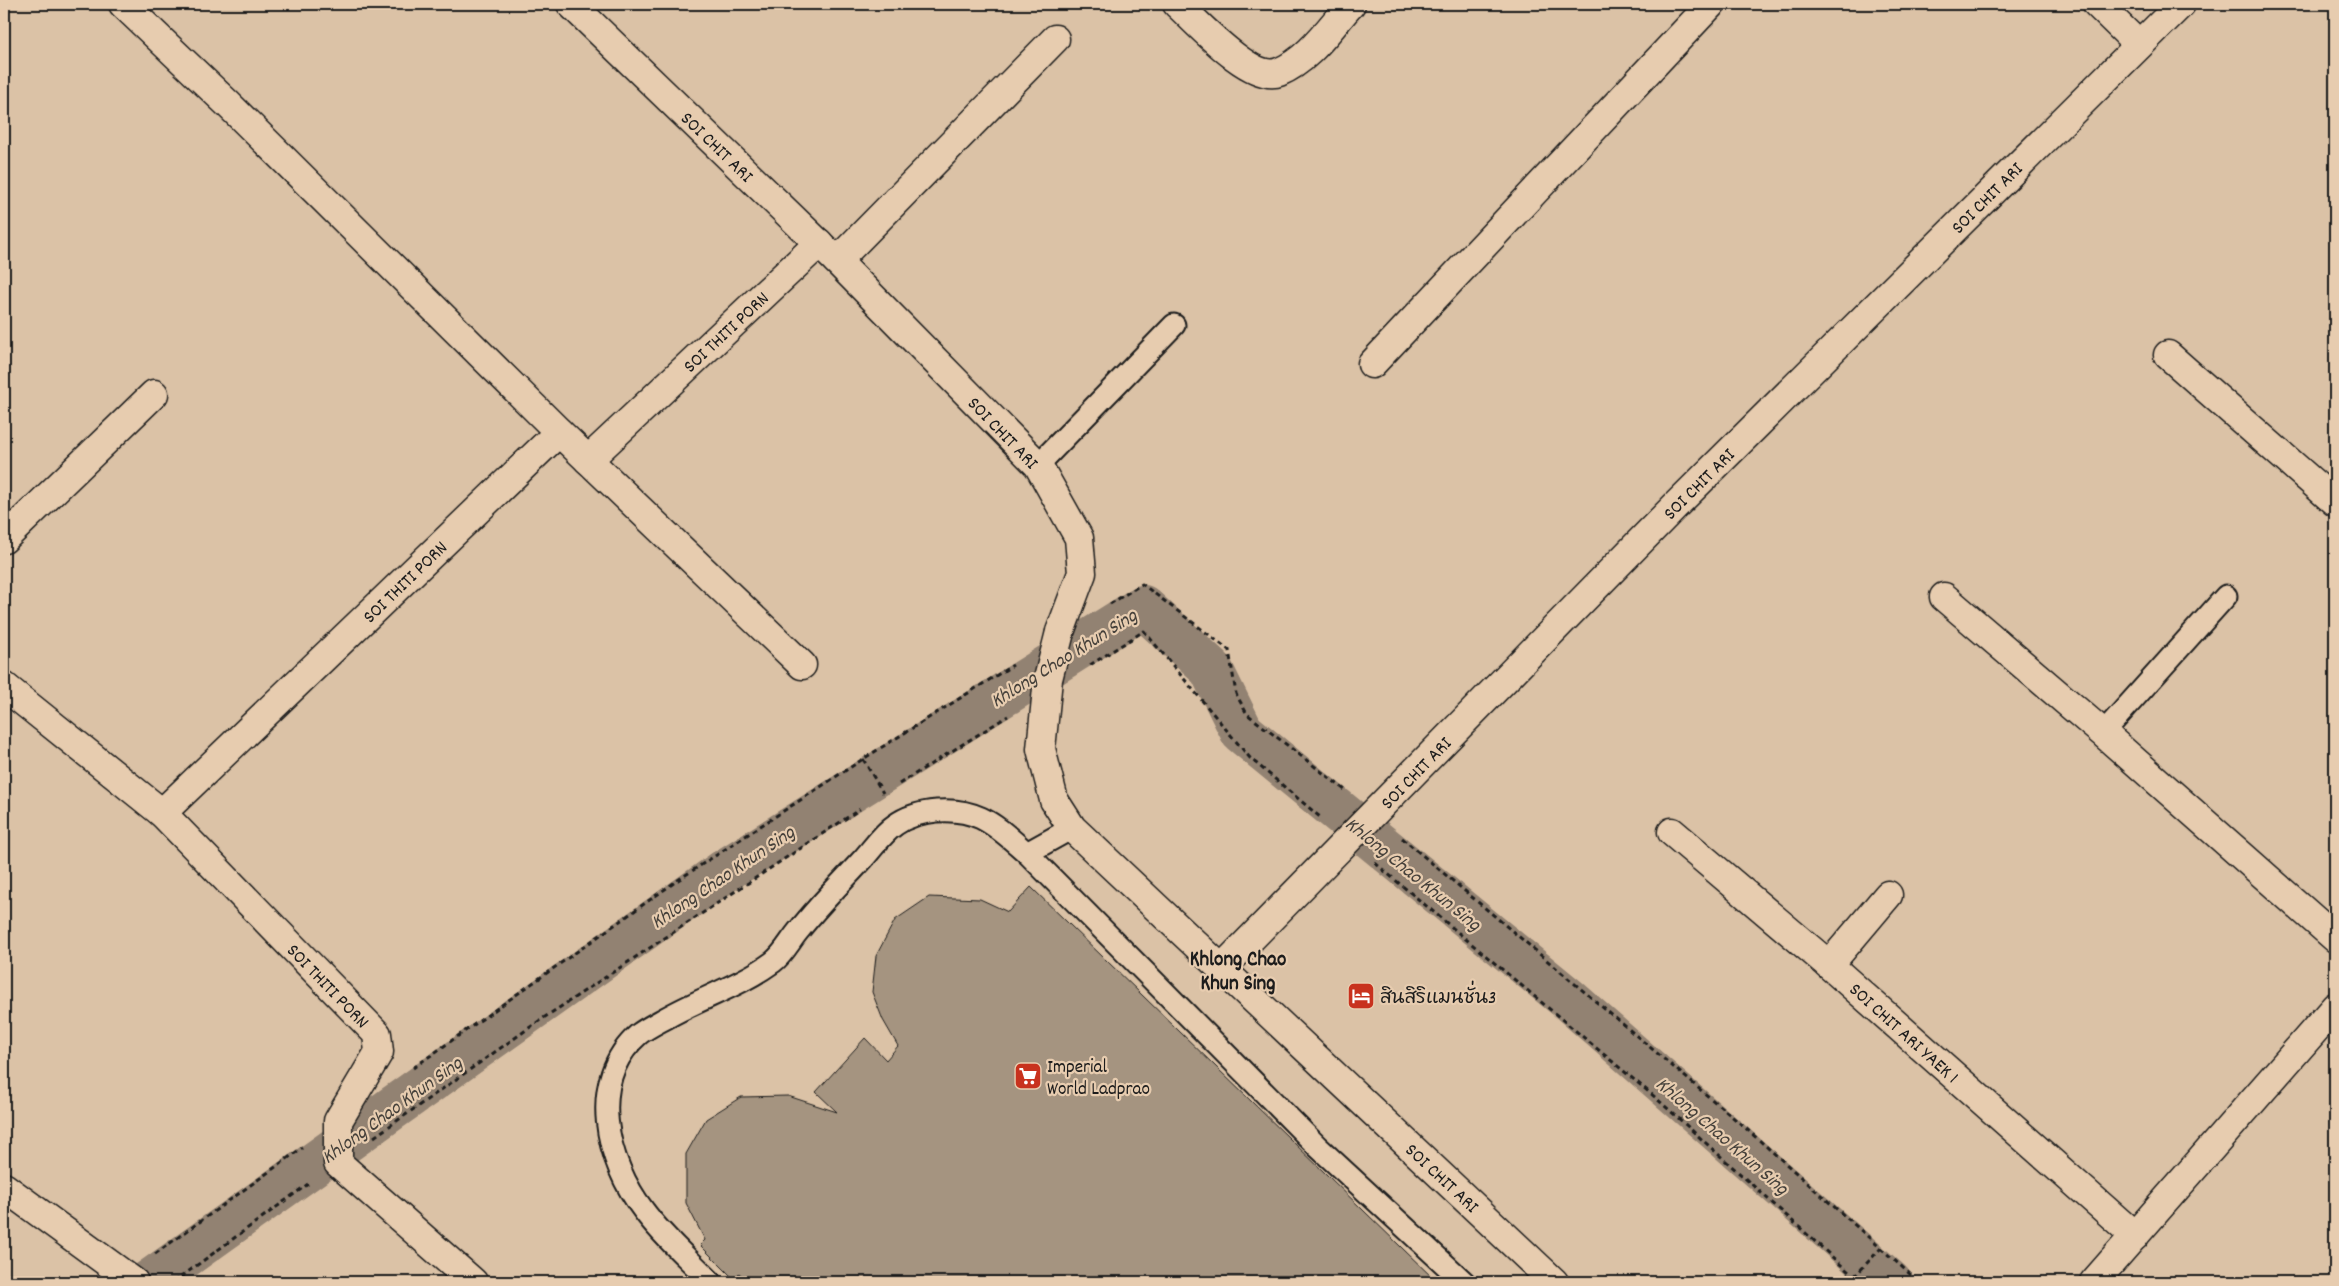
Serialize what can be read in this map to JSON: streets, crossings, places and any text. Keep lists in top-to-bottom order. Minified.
{"streets":{"street":["SOI CHIT ARI","SOI THITI PORN","SOI CHIT ARI YAEK 1"]},"crossings":[["SOI CHIT ARI","SOI THITI PORN"]],"districts":["Khlong Chao Khun Sing"],"water":["Khlong Chao Khun Sing"],"places":{"hotel":["สินสิริแมนชั่น3"],"supermarket":["Imperial World Ladprao"]}}
